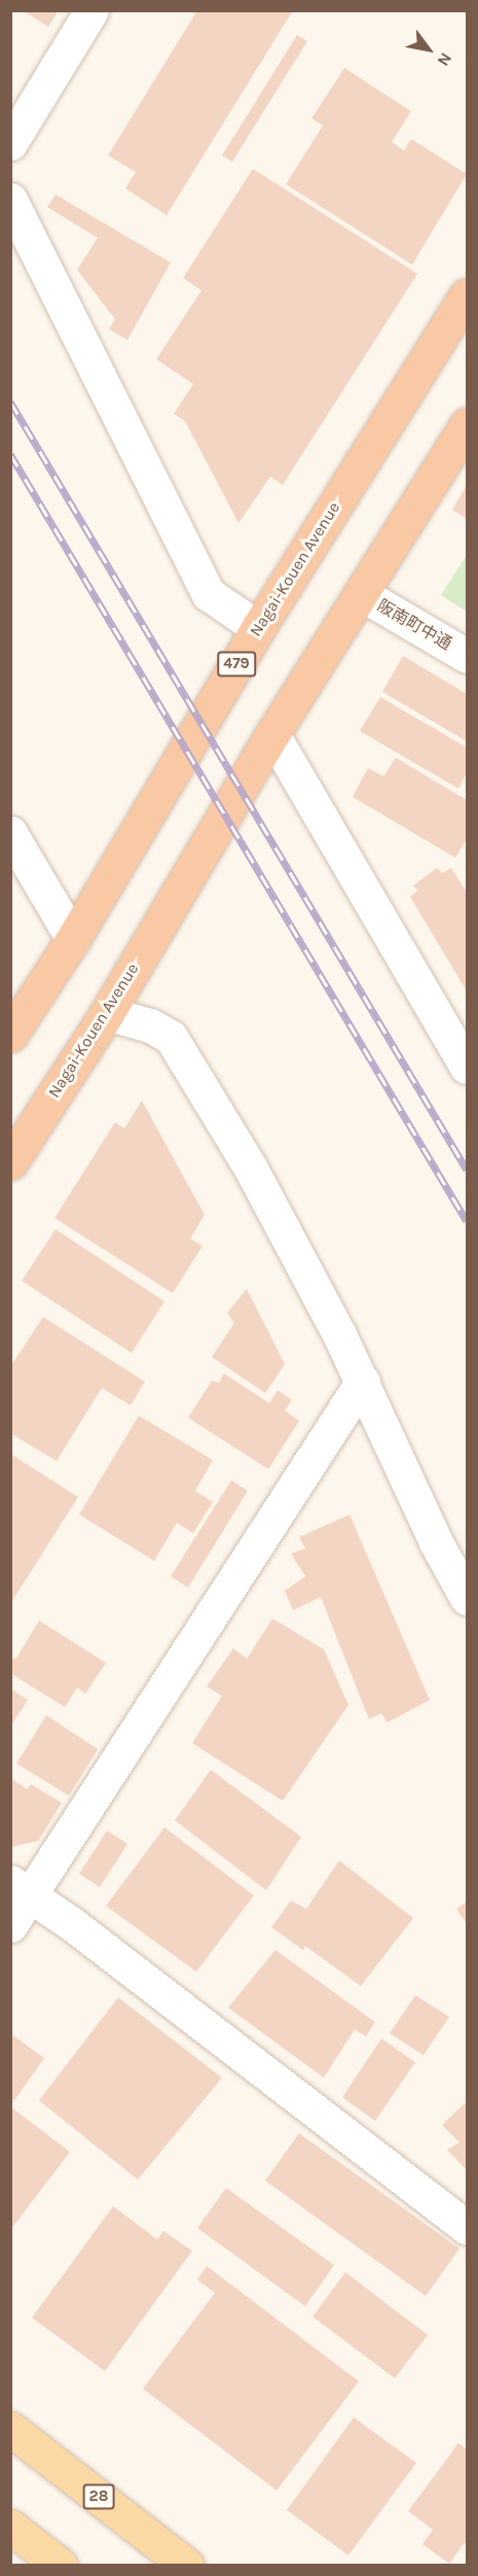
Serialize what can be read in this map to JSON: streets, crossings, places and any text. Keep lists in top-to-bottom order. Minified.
{"streets":{"highway":["Nagai-Kouen Avenue","479"],"main road":["28"],"street":["阪南町中通"]},"crossings":[["Nagai-Kouen Avenue","阪南町中通"]],"north":"bottom right"}
